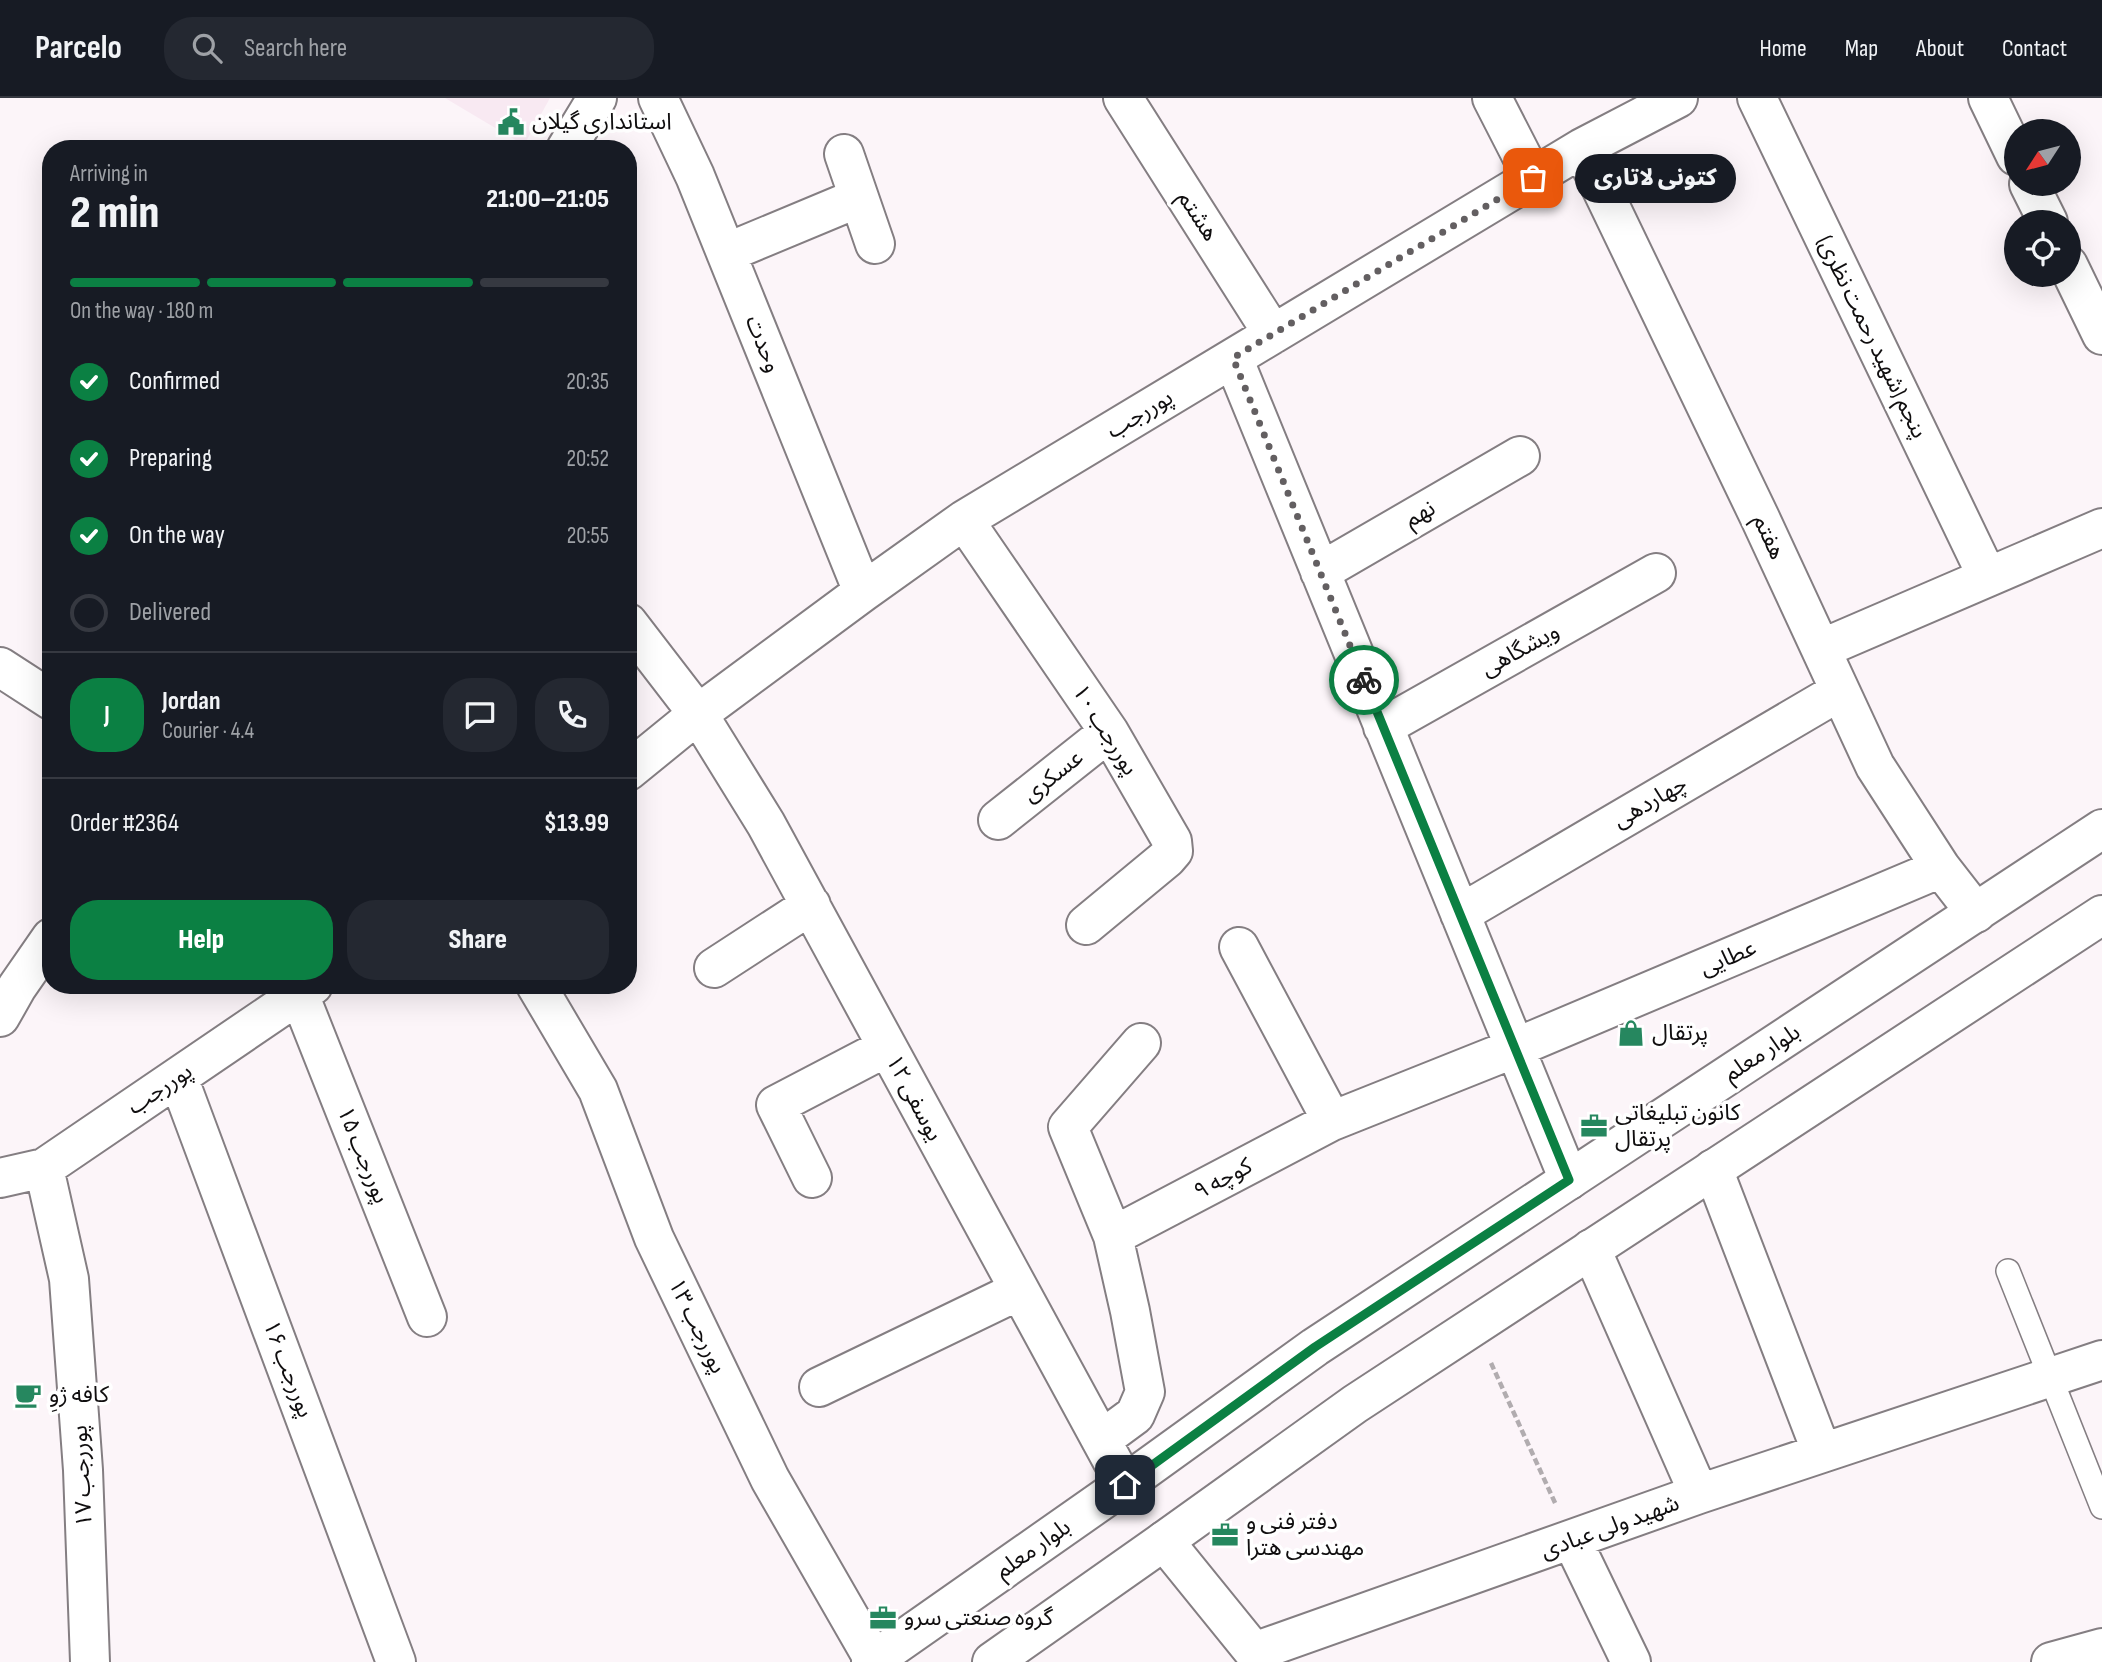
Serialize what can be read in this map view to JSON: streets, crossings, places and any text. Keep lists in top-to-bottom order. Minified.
{"streets":{"street":["هشتم","پنجم (شهید رحمت نظری)","وحدت","پوررجب","نهم","هفتم","ویشگاهی","پوررجب ۱۰","عسکری","چهاردهی","عطایی","بلوار معلم","یوسفی ۱۲","پوررجب ۱۵","کوچه ۹","پوررجب ۱۳","پوررجب ۱۶","پوررجب ۱۷","شهید ولی عبادی"]},"crossings":[["هشتم","پوررجب"],["وحدت","پوررجب"],["پوررجب","هفتم"],["پوررجب","پوررجب ۱۰"],["پوررجب","یوسفی ۱۲"],["پوررجب","پوررجب ۱۶"],["پوررجب","پوررجب ۱۷"],["هفتم","چهاردهی"],["هفتم","عطایی"],["هفتم","بلوار معلم"],["پوررجب ۱۰","عسکری"],["عطایی","کوچه ۹"],["بلوار معلم","یوسفی ۱۲"],["بلوار معلم","پوررجب ۱۳"]],"places":{"public building":["استانداری گیلان"],"other":["کتونی لاتاری"],"shop":["پرتقال"],"office":["کانون تبلیغاتی پرتقال","دفتر فنی و مهندسی هترا","گروه صنعتی سرو"],"cafe":["کافه ژوِ"]},"north":"bottom left","page":{"header":"Parcelo","search":"Search here","nav":["Home","Map","About","Contact"],"heading":["2 min","Arriving in","21:00–21:05"],"panel":["Jordan","Courier · 4.4","Order #2364","$13.99"],"bubble":"کتونی لاتاری","bar":"On the way · 180 m","list":[["Confirmed","20:35"],["Preparing","20:52"],["On the way","20:55"],"Delivered"],"round":"J","buttons":["Help","Share"]}}
